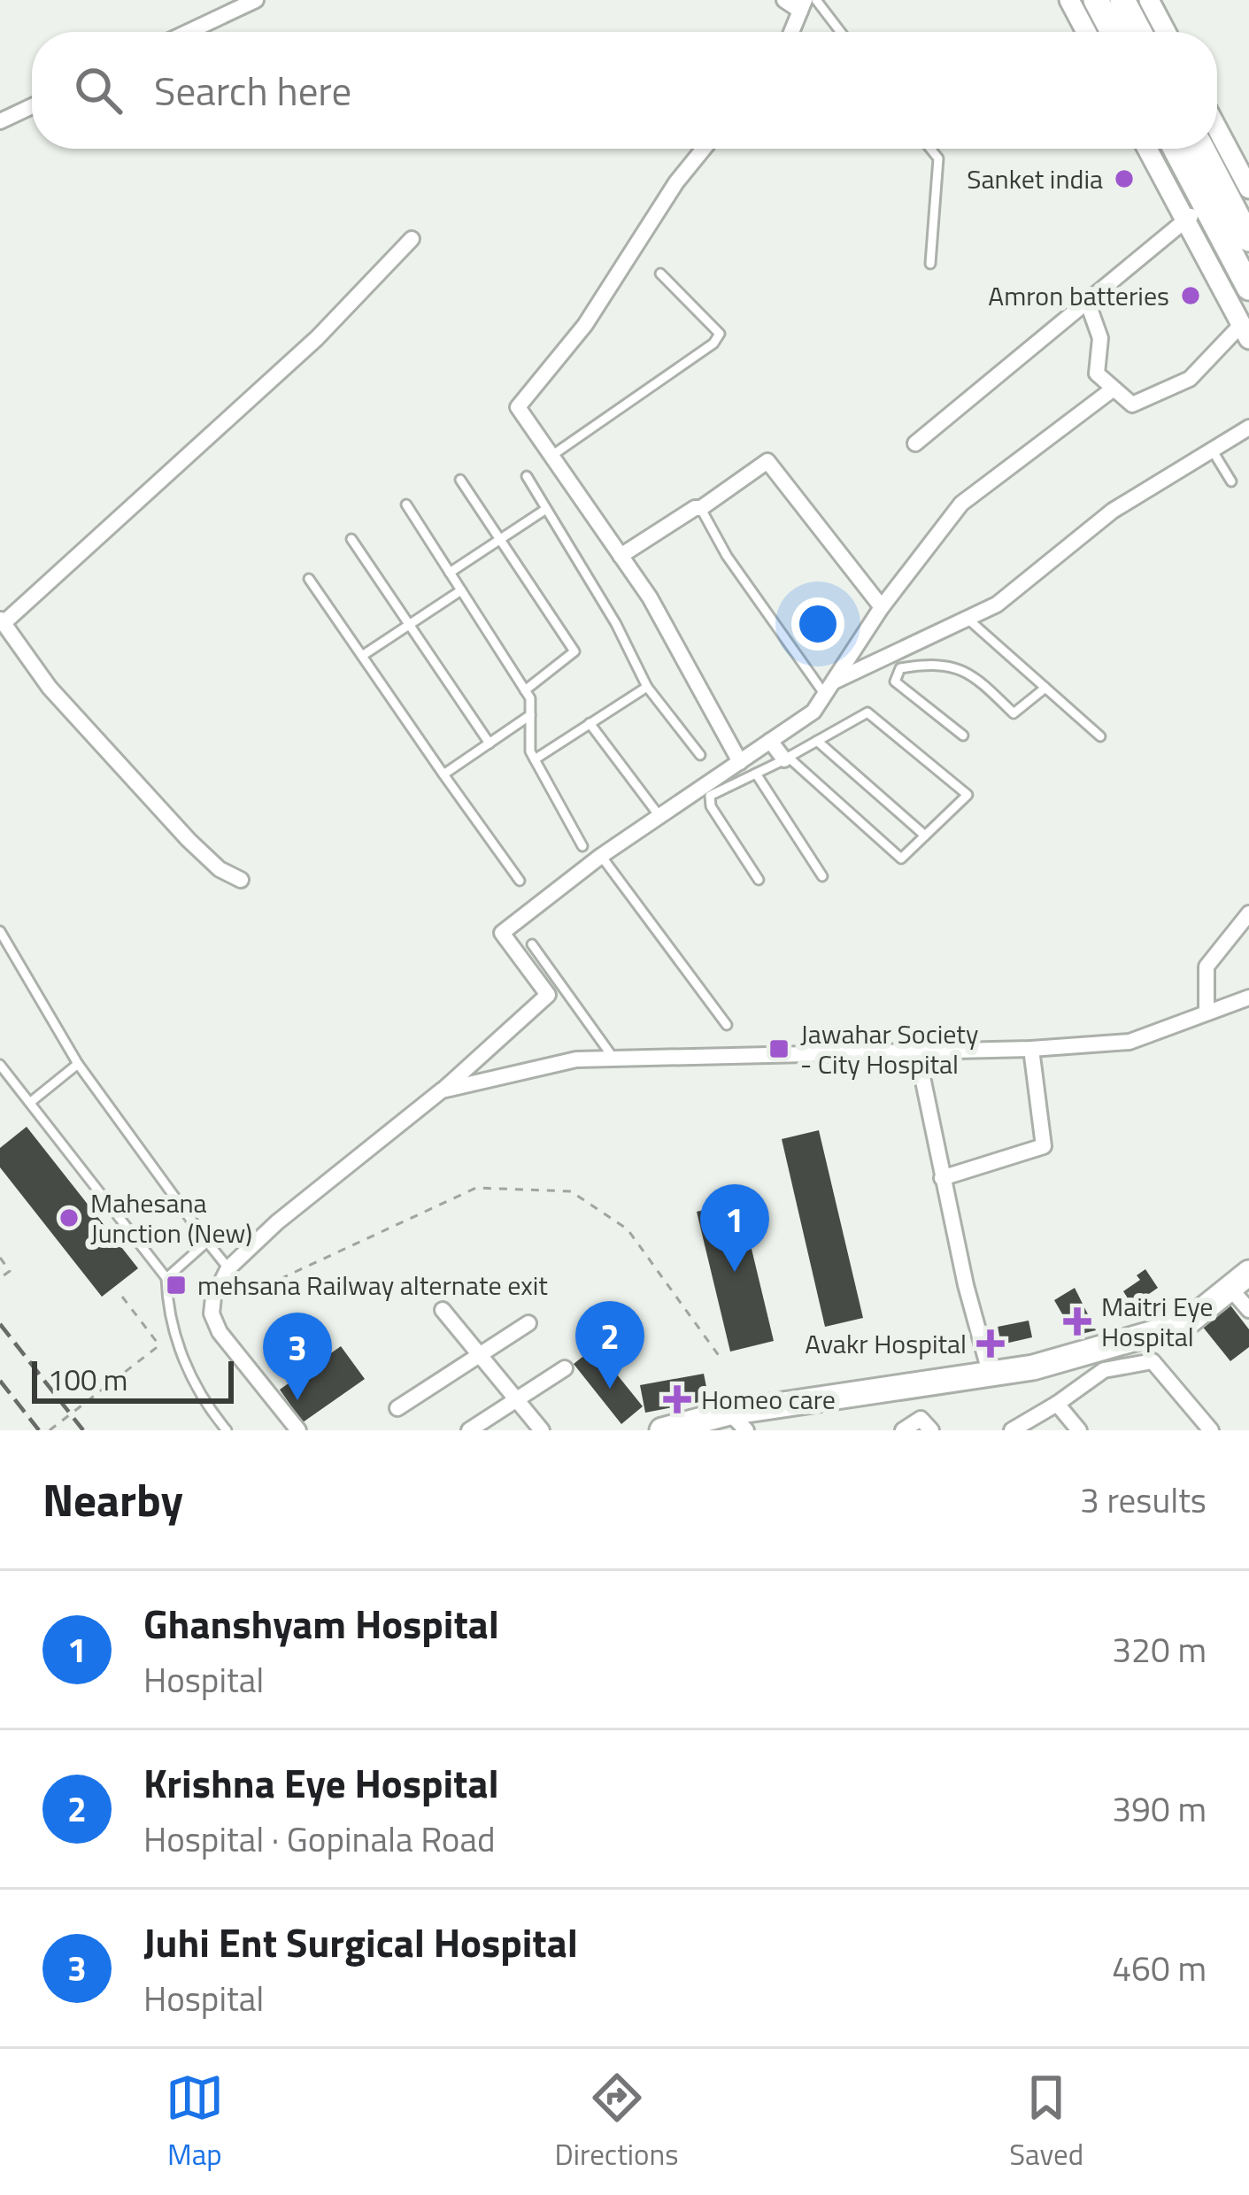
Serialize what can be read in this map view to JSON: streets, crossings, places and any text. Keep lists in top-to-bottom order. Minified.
{"places":{"other":["Sanket india","Amron batteries","Mahesana Junction (New)"],"transit":["Jawahar Society - City Hospital","mehsana Railway alternate exit"],"health":["Maitri Eye Hospital","Avakr Hospital","Homeo care"]},"scale_bar":"100 m","page":{"search":"Search here","pins":["1","2","3"],"scale":"100 m","heading":["Nearby","3 results"],"list":[{"mark":"1","name":"Ghanshyam Hospital","note":"Hospital","value":"320 m"},{"mark":"2","name":"Krishna Eye Hospital","note":"Hospital · Gopinala Road","value":"390 m"},{"mark":"3","name":"Juhi Ent Surgical Hospital","note":"Hospital","value":"460 m"}],"nav":["Map","Directions","Saved"]}}
